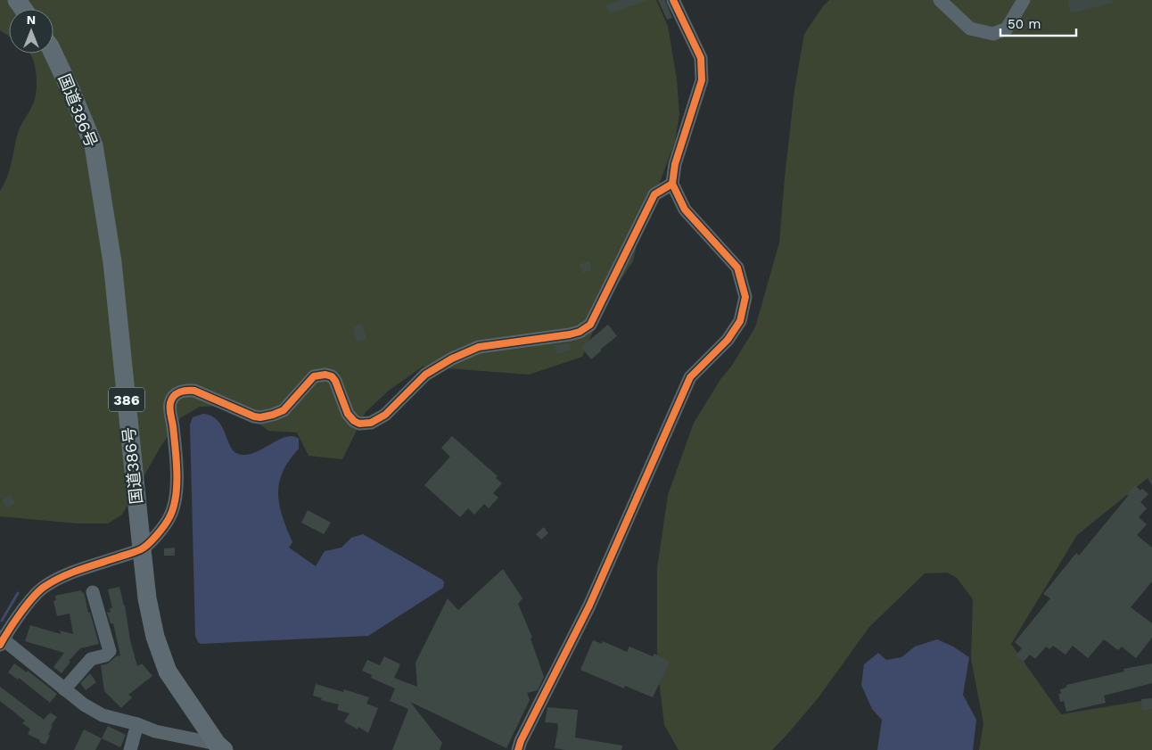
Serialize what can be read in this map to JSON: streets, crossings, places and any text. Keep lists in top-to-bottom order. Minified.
{"streets":{"highway":["国道386号","386"]},"scale_bar":"50 m","north":"top"}
